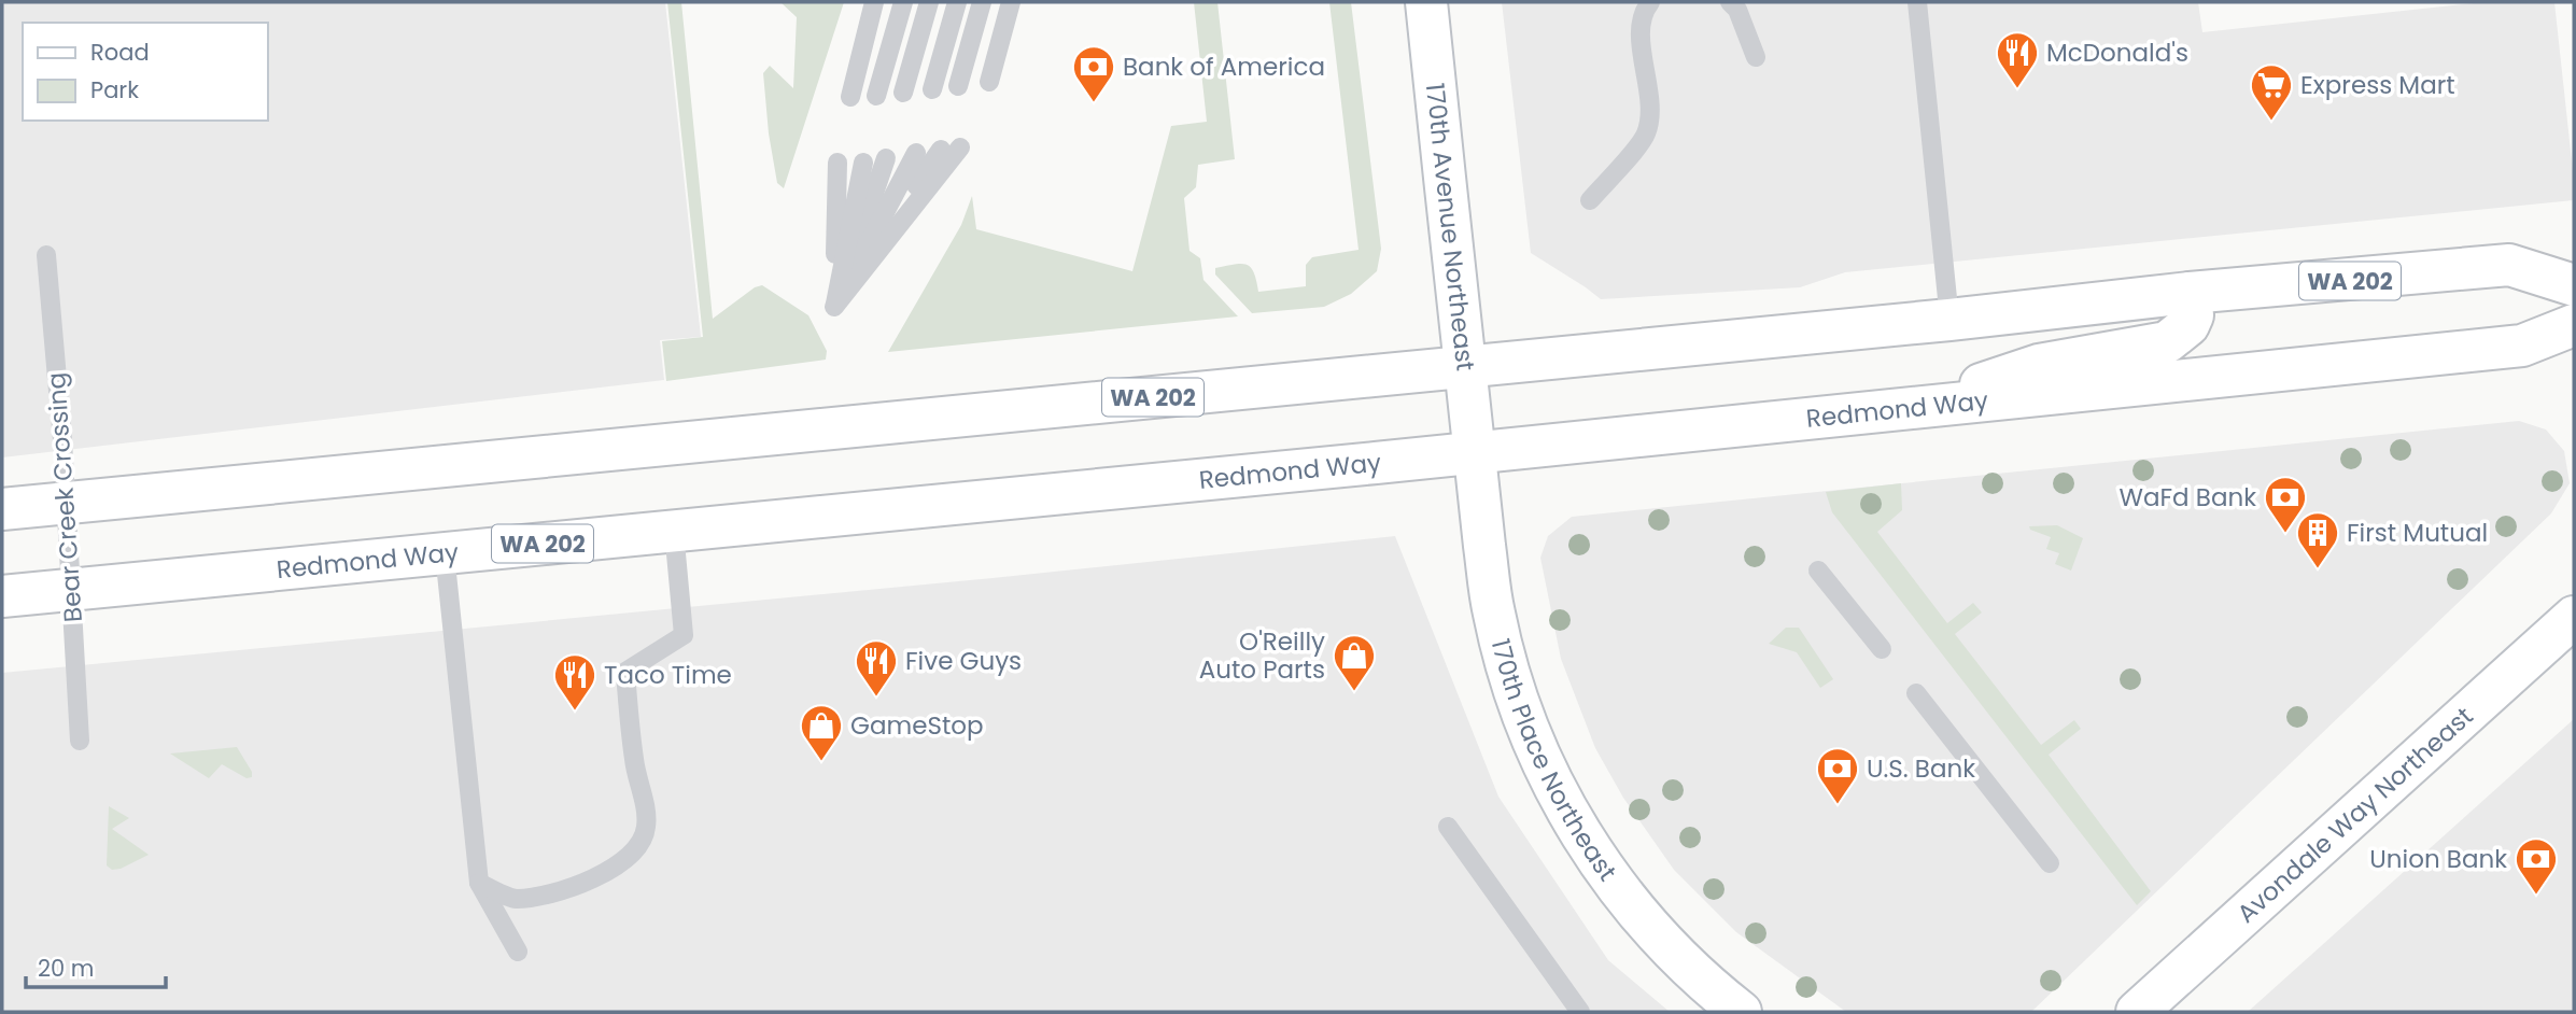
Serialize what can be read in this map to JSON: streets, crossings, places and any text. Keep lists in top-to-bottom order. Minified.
{"streets":{"main road":["170th Avenue Northeast","WA 202","Redmond Way","170th Place Northeast","Avondale Way Northeast"],"lane":["Bear Creek Crossing"]},"crossings":[["170th Avenue Northeast","WA 202"],["170th Avenue Northeast","Redmond Way"],["170th Avenue Northeast","170th Place Northeast"],["WA 202","Bear Creek Crossing"],["Redmond Way","Bear Creek Crossing"],["Redmond Way","170th Place Northeast"]],"places":{"restaurant":["McDonald's","Five Guys","Taco Time"],"bank":["Bank of America","WaFd Bank","U.S. Bank","Union Bank"],"supermarket":["Express Mart"],"building":["First Mutual"],"shop":["O'Reilly Auto Parts","GameStop"]},"legend":["Road","Park"],"scale_bar":"20 m"}
